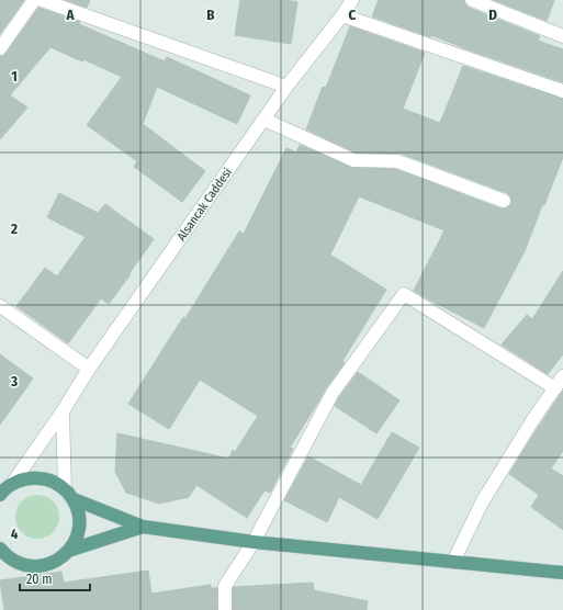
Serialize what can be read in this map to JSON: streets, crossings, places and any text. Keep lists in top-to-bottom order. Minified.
{"streets":{"street":["Alsancak Caddesi"]},"scale_bar":"20 m","grid":{"columns":["A","B","C","D"],"rows":["1","2","3","4"]}}
